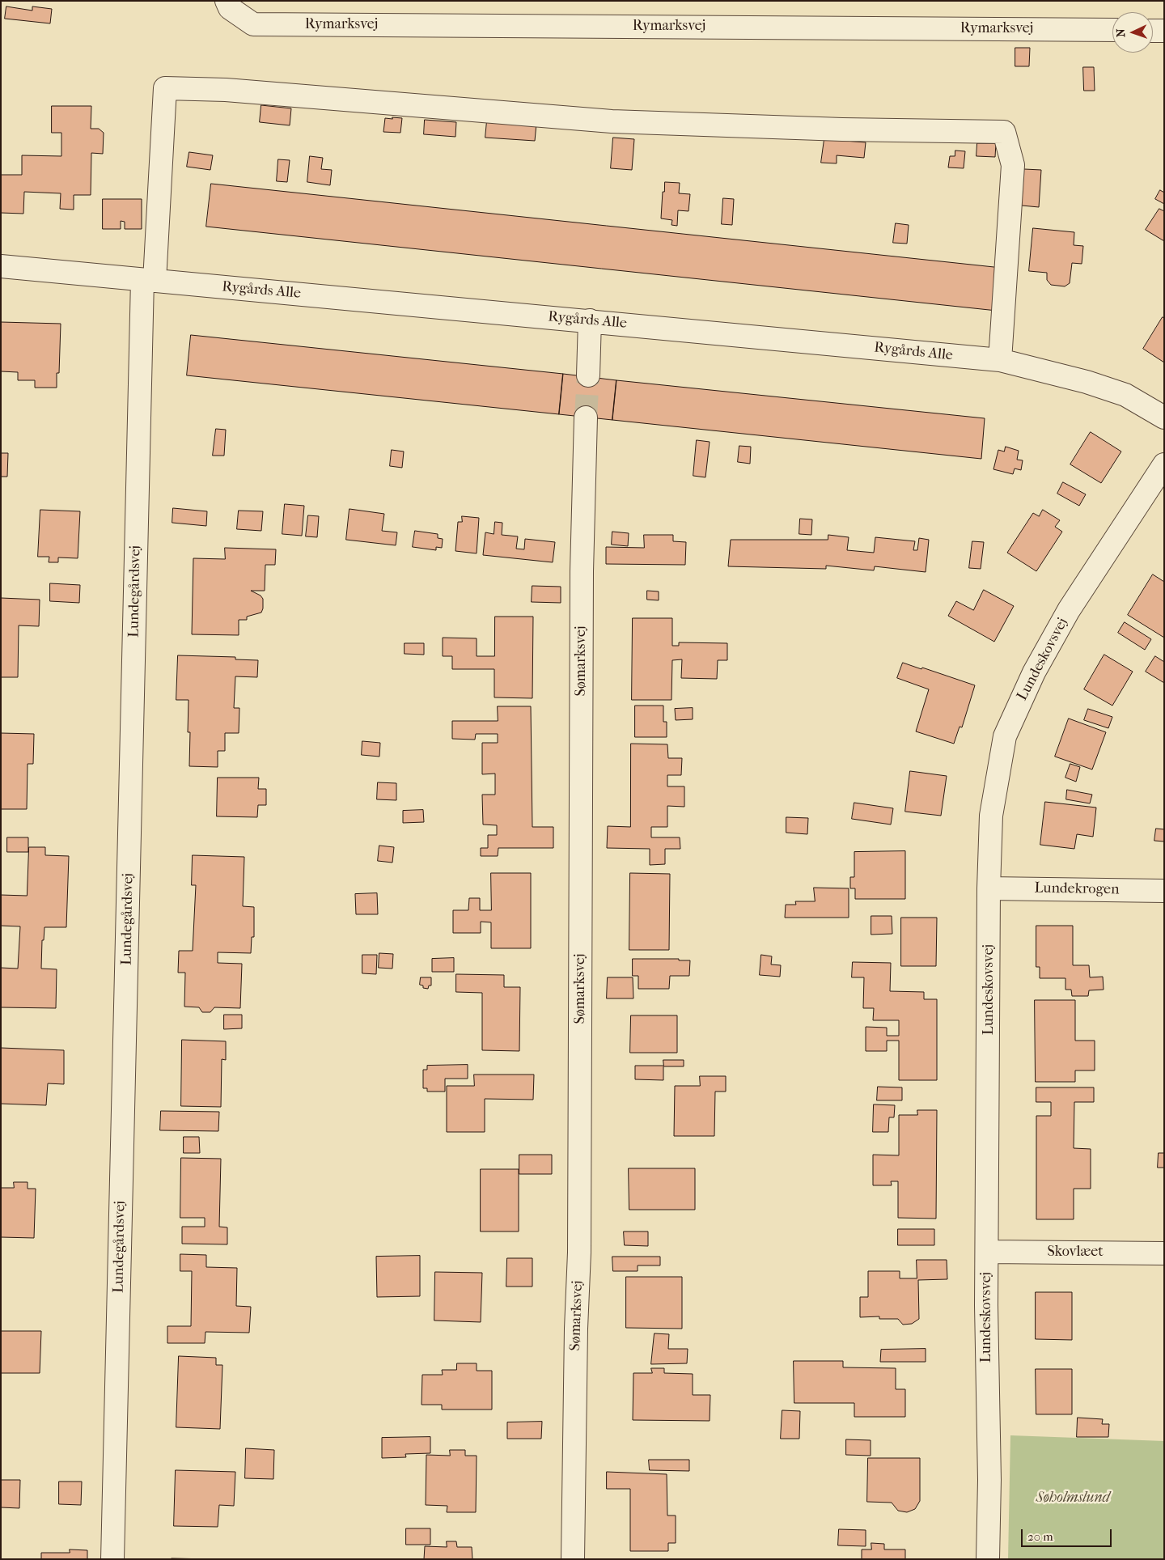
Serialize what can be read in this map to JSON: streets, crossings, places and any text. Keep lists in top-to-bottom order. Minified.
{"streets":{"street":["Rymarksvej","Rygårds Alle","Lundegårdsvej","Lundeskovsvej","Sømarksvej","Lundekrogen","Skovlæet"]},"crossings":[["Rygårds Alle","Lundegårdsvej"],["Lundeskovsvej","Lundekrogen"],["Lundeskovsvej","Skovlæet"]],"parks":["Søholmslund"],"scale_bar":"20 m","north":"left"}
